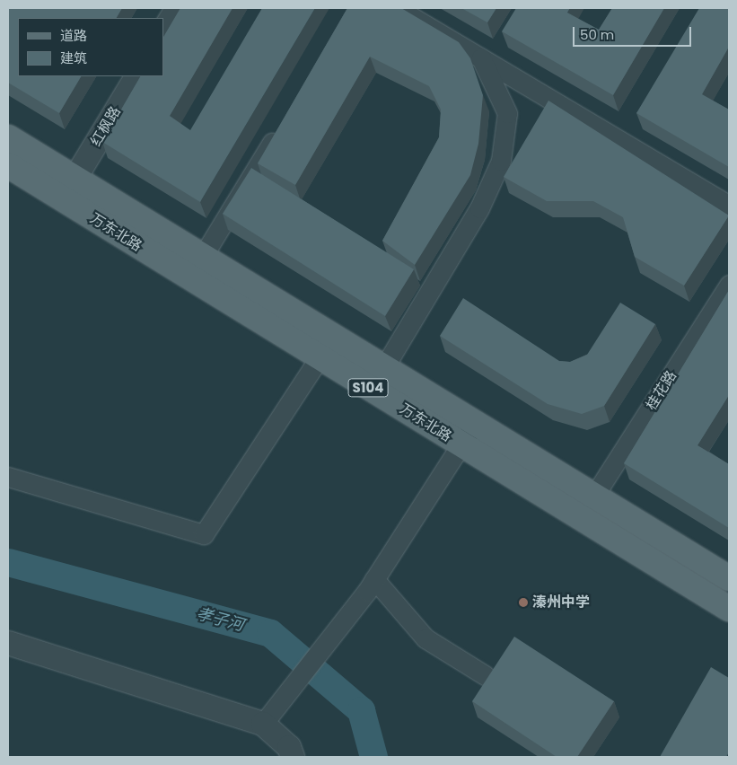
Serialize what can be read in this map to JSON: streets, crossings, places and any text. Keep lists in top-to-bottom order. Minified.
{"streets":{"main road":["万东北路","S104"],"street":["红枫路","桂花路"]},"crossings":[["红枫路","万东北路"],["万东北路","桂花路"]],"water":["孝子河"],"places":["溱州中学"],"legend":["道路","建筑"],"scale_bar":"50 m"}
